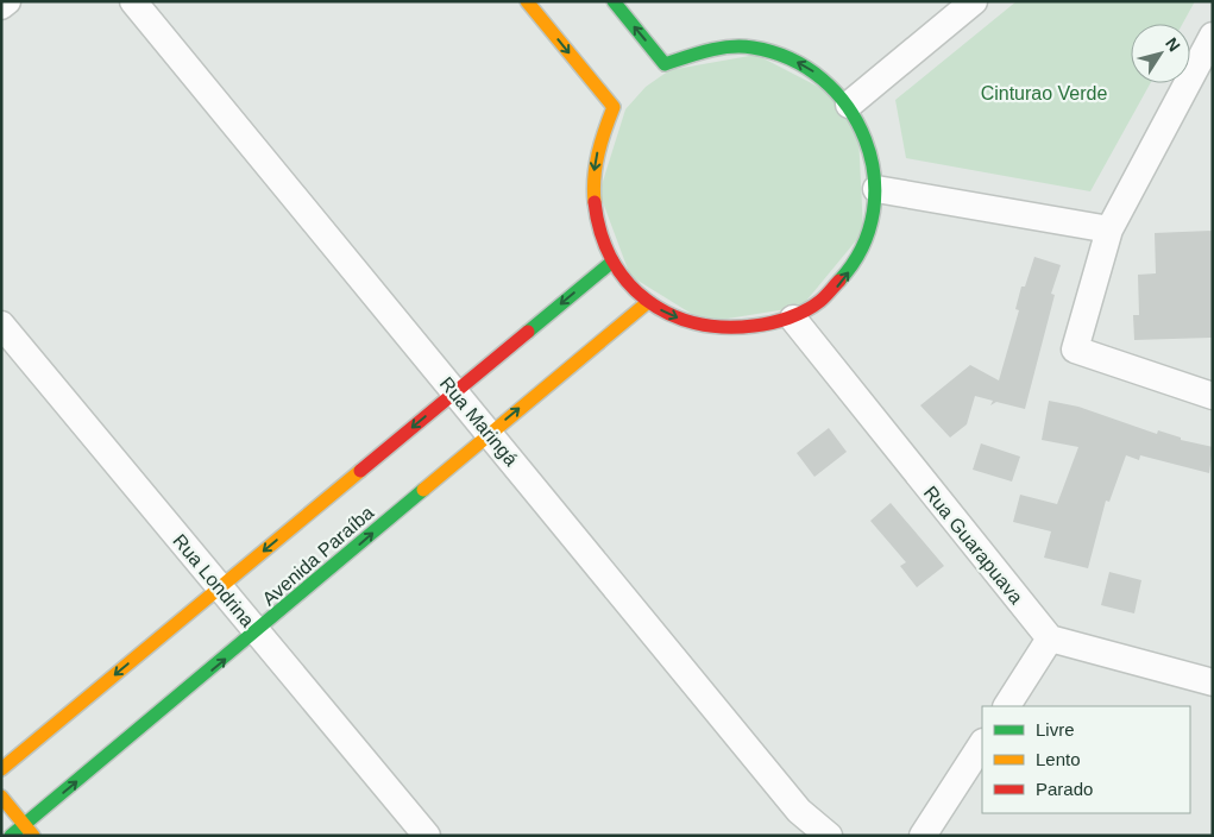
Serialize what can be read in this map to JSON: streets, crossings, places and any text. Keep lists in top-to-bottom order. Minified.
{"streets":{"street":["Rua Maringá","Rua Guarapuava","Avenida Paraíba","Rua Londrina"]},"crossings":[["Rua Maringá","Avenida Paraíba"],["Avenida Paraíba","Rua Londrina"]],"parks":["Cinturao Verde"],"legend":["Livre","Lento","Parado"],"north":"top right"}
